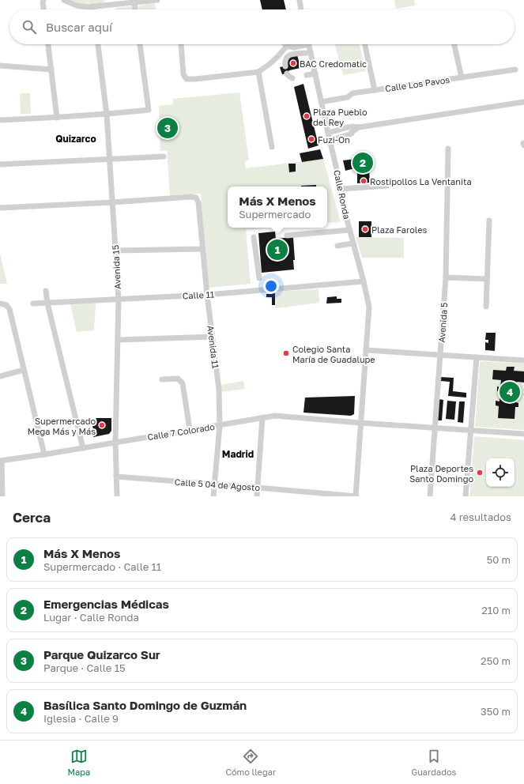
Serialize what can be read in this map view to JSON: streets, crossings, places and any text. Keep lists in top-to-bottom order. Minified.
{"streets":{"street":["Calle Los Pavos","Calle Ronda","Avenida 15","Calle 11","Avenida 5","Avenida 11","Calle 7 Colorado","Calle 5 04 de Agosto"]},"crossings":[["Calle Los Pavos","Calle Ronda"],["Calle Ronda","Calle 11"],["Calle Ronda","Calle 7 Colorado"],["Calle Ronda","Calle 5 04 de Agosto"],["Avenida 15","Calle 11"],["Avenida 15","Avenida 11"],["Avenida 15","Calle 7 Colorado"],["Avenida 15","Calle 5 04 de Agosto"],["Calle 11","Avenida 11"],["Avenida 5","Calle 7 Colorado"],["Avenida 11","Calle 7 Colorado"],["Avenida 11","Calle 5 04 de Agosto"]],"districts":["Quizarco","Madrid"],"places":["BAC Credomatic","Plaza Pueblo del Rey","Fuzi-On","Rostipollos La Ventanita","Plaza Faroles","Colegio Santa María de Guadalupe","Supermercado Mega Más y Más","Plaza Deportes Santo Domingo"],"page":{"search":"Buscar aquí","pins":["3","2","1","4"],"popup":["Más X Menos","Supermercado"],"heading":["Cerca","4 resultados"],"list":[{"mark":"1","name":"Más X Menos","note":"Supermercado · Calle 11","value":"50 m"},{"mark":"2","name":"Emergencias Médicas","note":"Lugar · Calle Ronda","value":"210 m"},{"mark":"3","name":"Parque Quizarco Sur","note":"Parque · Calle 15","value":"250 m"},{"mark":"4","name":"Basílica Santo Domingo de Guzmán","note":"Iglesia · Calle 9","value":"350 m"}],"nav":["Mapa","Cómo llegar","Guardados"]}}
